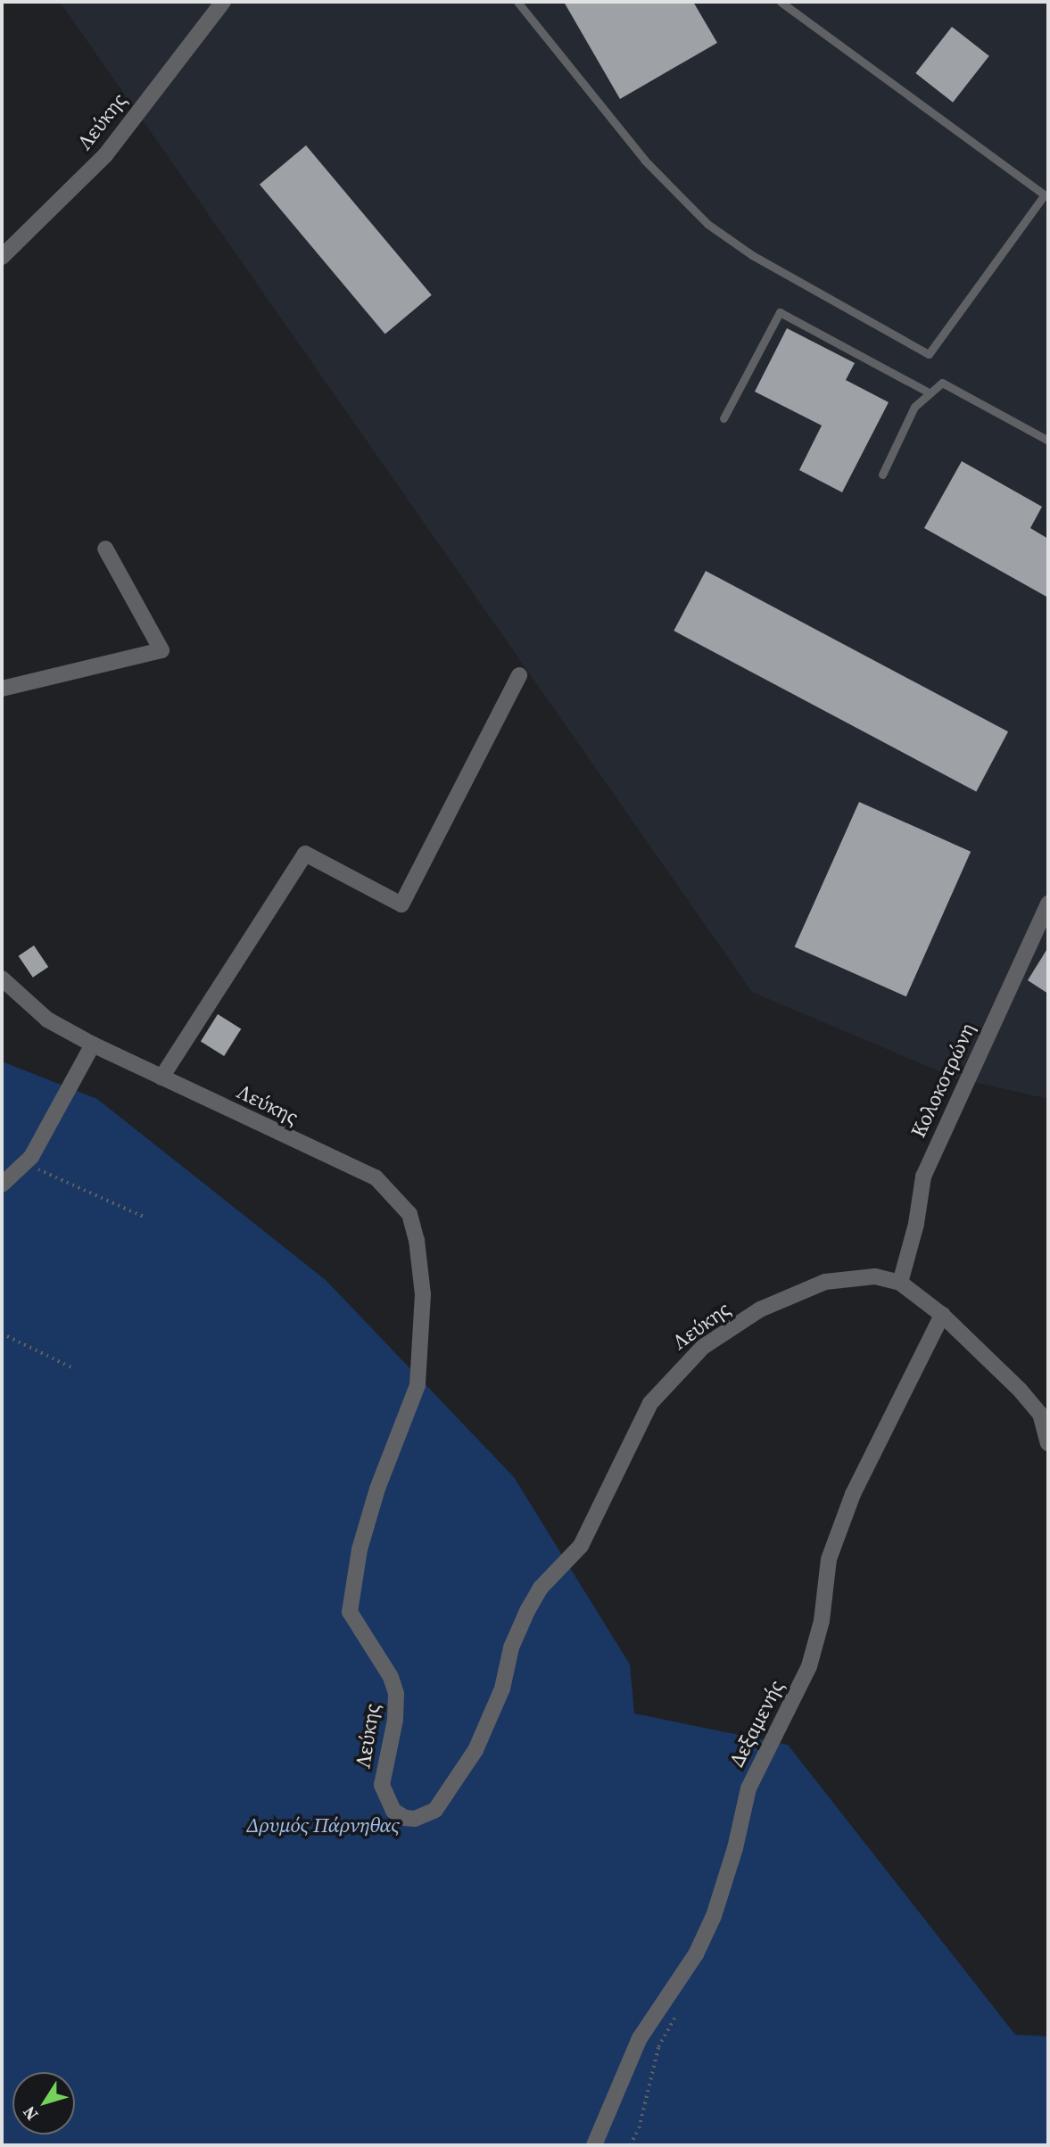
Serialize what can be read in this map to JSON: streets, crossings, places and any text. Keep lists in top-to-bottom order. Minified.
{"streets":{"street":["Λεύκης","Κολοκοτρώνη","Δεξαμενής"]},"crossings":[["Λεύκης","Κολοκοτρώνη"],["Λεύκης","Δεξαμενής"]],"parks":["Δρυμός Πάρνηθας"],"north":"bottom left"}
